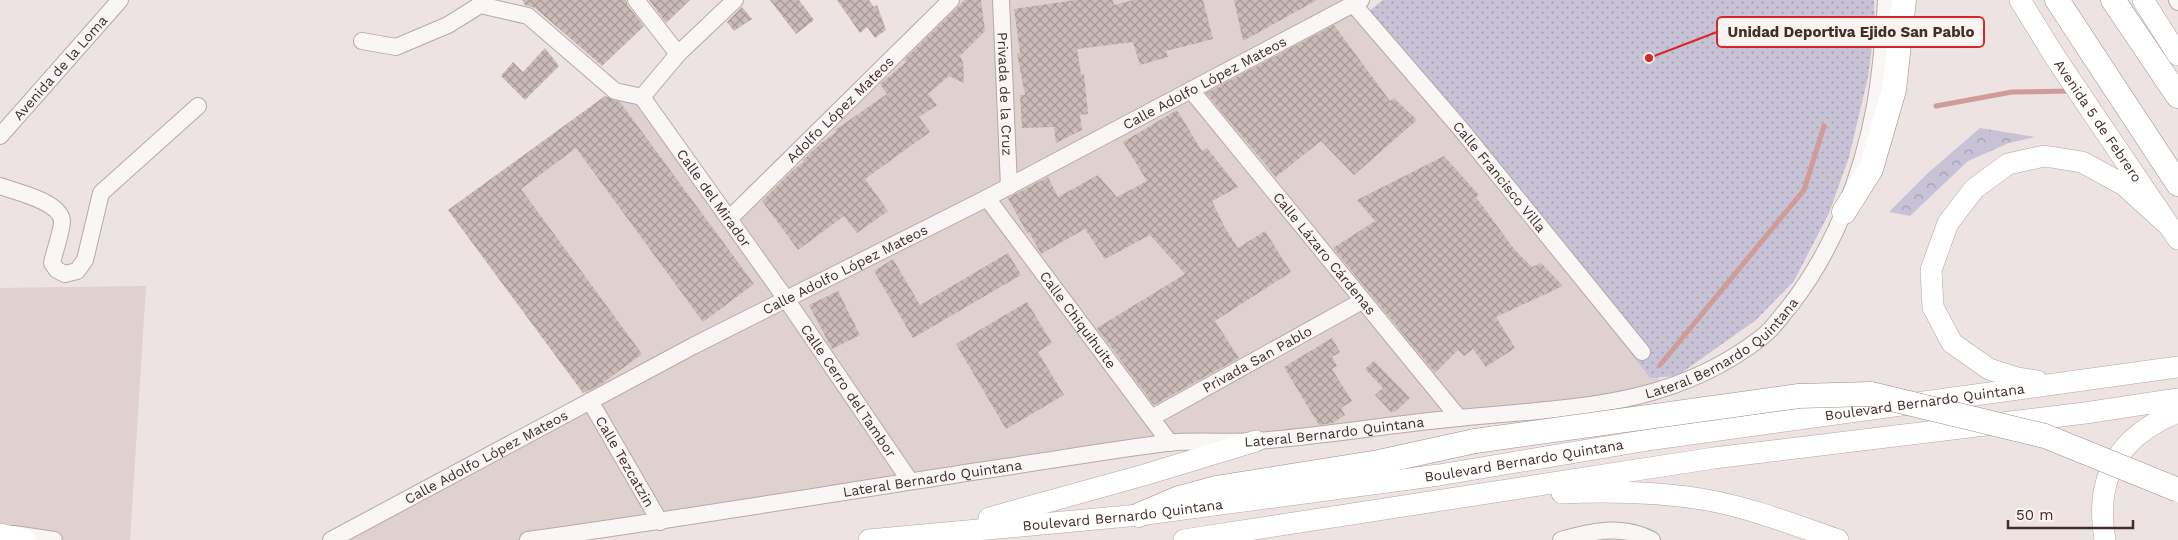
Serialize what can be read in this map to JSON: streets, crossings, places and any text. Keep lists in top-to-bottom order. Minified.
{"streets":{"main road":["Avenida 5 de Febrero","Boulevard Bernardo Quintana"],"street":["Avenida de la Loma","Calle Adolfo López Mateos","Privada de la Cruz","Adolfo López Mateos","Calle Francisco Villa","Calle del Mirador","Calle Lázaro Cárdenas","Calle Chiquihuite","Lateral Bernardo Quintana","Privada San Pablo","Calle Cerro del Tambor","Calle Tezcatzin"]},"crossings":[["Calle Adolfo López Mateos","Privada de la Cruz"],["Calle Adolfo López Mateos","Calle Francisco Villa"],["Calle Adolfo López Mateos","Calle del Mirador"],["Calle Adolfo López Mateos","Calle Lázaro Cárdenas"],["Calle Adolfo López Mateos","Calle Chiquihuite"],["Calle Adolfo López Mateos","Calle Cerro del Tambor"],["Calle Adolfo López Mateos","Calle Tezcatzin"],["Adolfo López Mateos","Calle del Mirador"],["Calle del Mirador","Calle Cerro del Tambor"],["Calle Lázaro Cárdenas","Lateral Bernardo Quintana"],["Calle Lázaro Cárdenas","Privada San Pablo"],["Calle Chiquihuite","Lateral Bernardo Quintana"],["Calle Chiquihuite","Privada San Pablo"],["Lateral Bernardo Quintana","Calle Cerro del Tambor"],["Lateral Bernardo Quintana","Calle Tezcatzin"]],"places":["Unidad Deportiva Ejido San Pablo"],"scale_bar":"50 m"}
